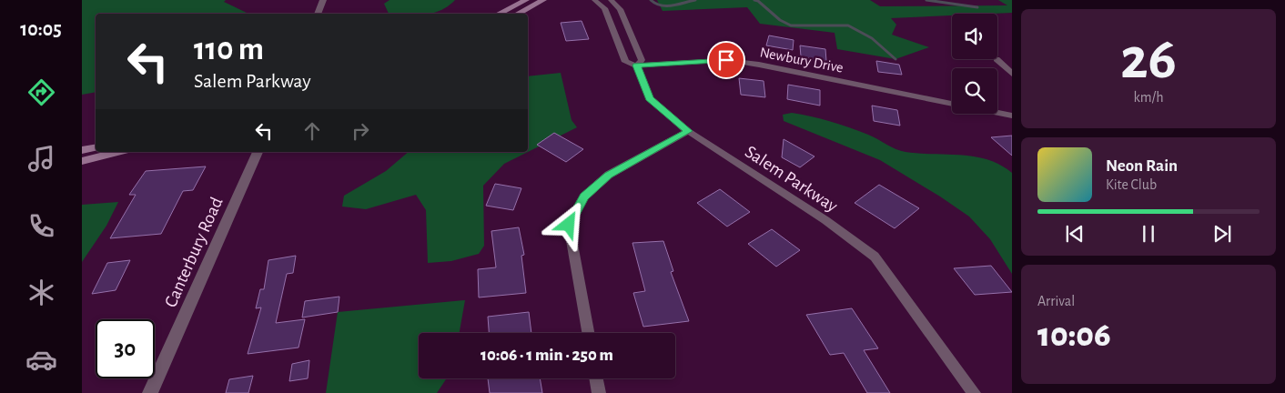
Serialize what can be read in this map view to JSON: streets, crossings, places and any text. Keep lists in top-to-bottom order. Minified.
{"streets":{"street":["Newbury Drive","Salem Parkway","Canterbury Road"]},"crossings":[["Newbury Drive","Salem Parkway"]],"page":{"tabs":"10:05","tile":[["26","km/h"],["Arrival","10:06"]],"turn":["110 m","Salem Parkway"],"song":["Neon Rain","Kite Club"],"limit":"30","trip":"10:06 · 1 min · 250 m"}}
